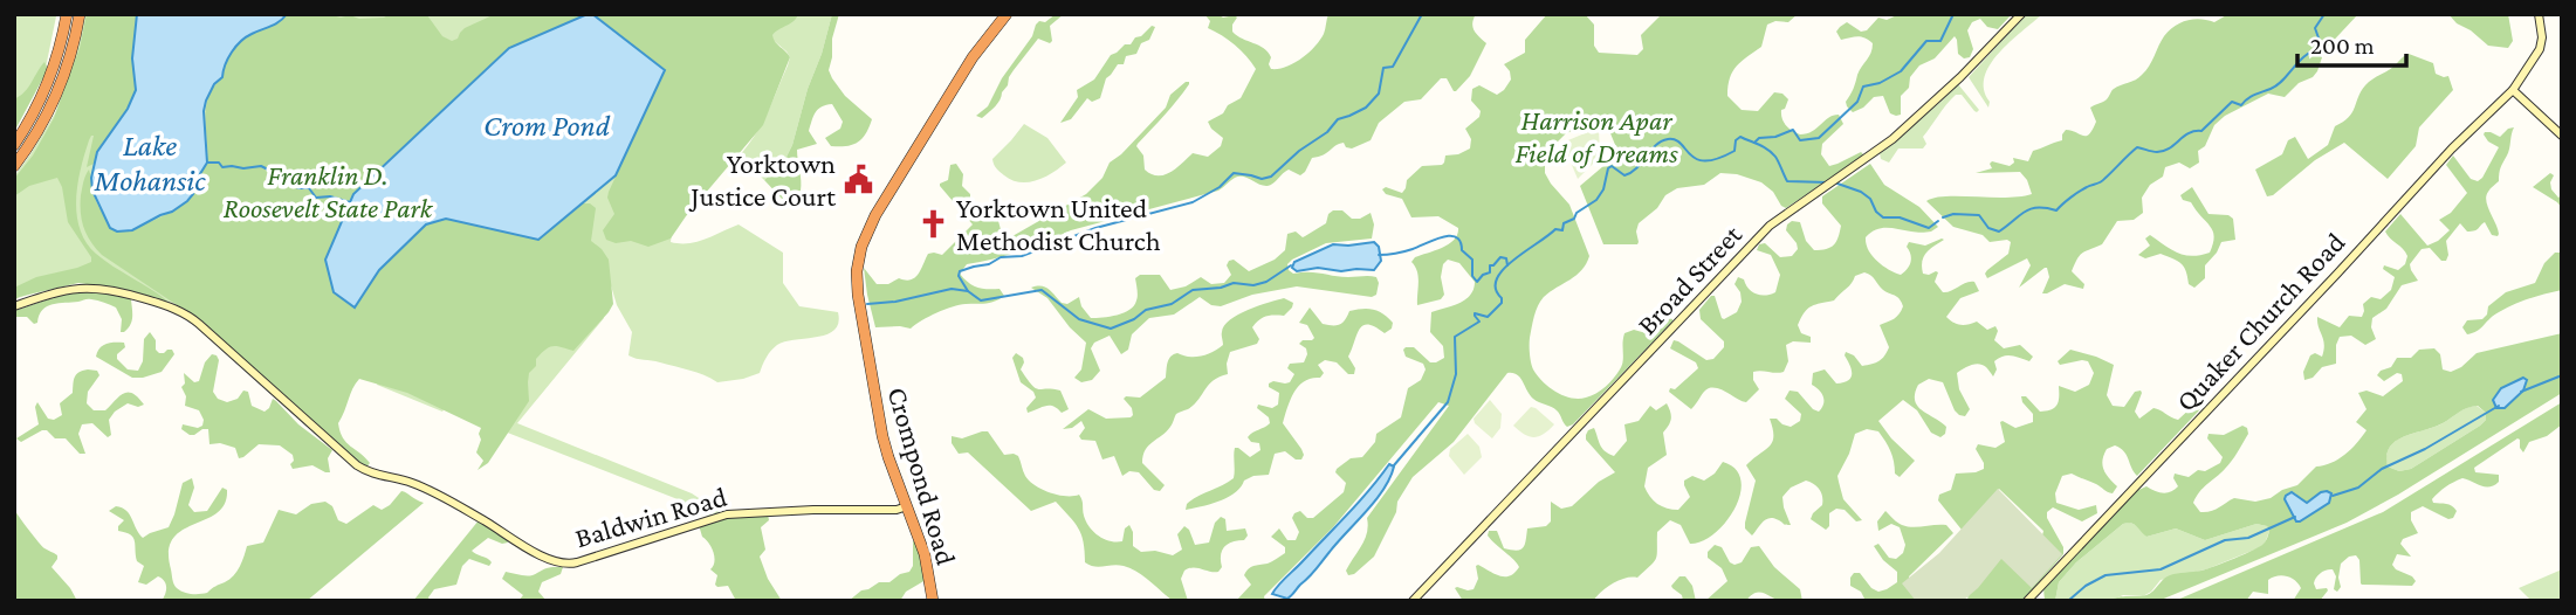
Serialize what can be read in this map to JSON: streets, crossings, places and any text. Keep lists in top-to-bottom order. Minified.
{"streets":{"highway":["Crompond Road"],"street":["Broad Street","Quaker Church Road","Baldwin Road"]},"crossings":[["Crompond Road","Baldwin Road"]],"water":["Crom Pond","Lake Mohansic"],"parks":["Harrison Apar Field of Dreams","Franklin D. Roosevelt State Park"],"places":{"public building":["Yorktown Justice Court"],"church":["Yorktown United Methodist Church"]},"scale_bar":"200 m"}
